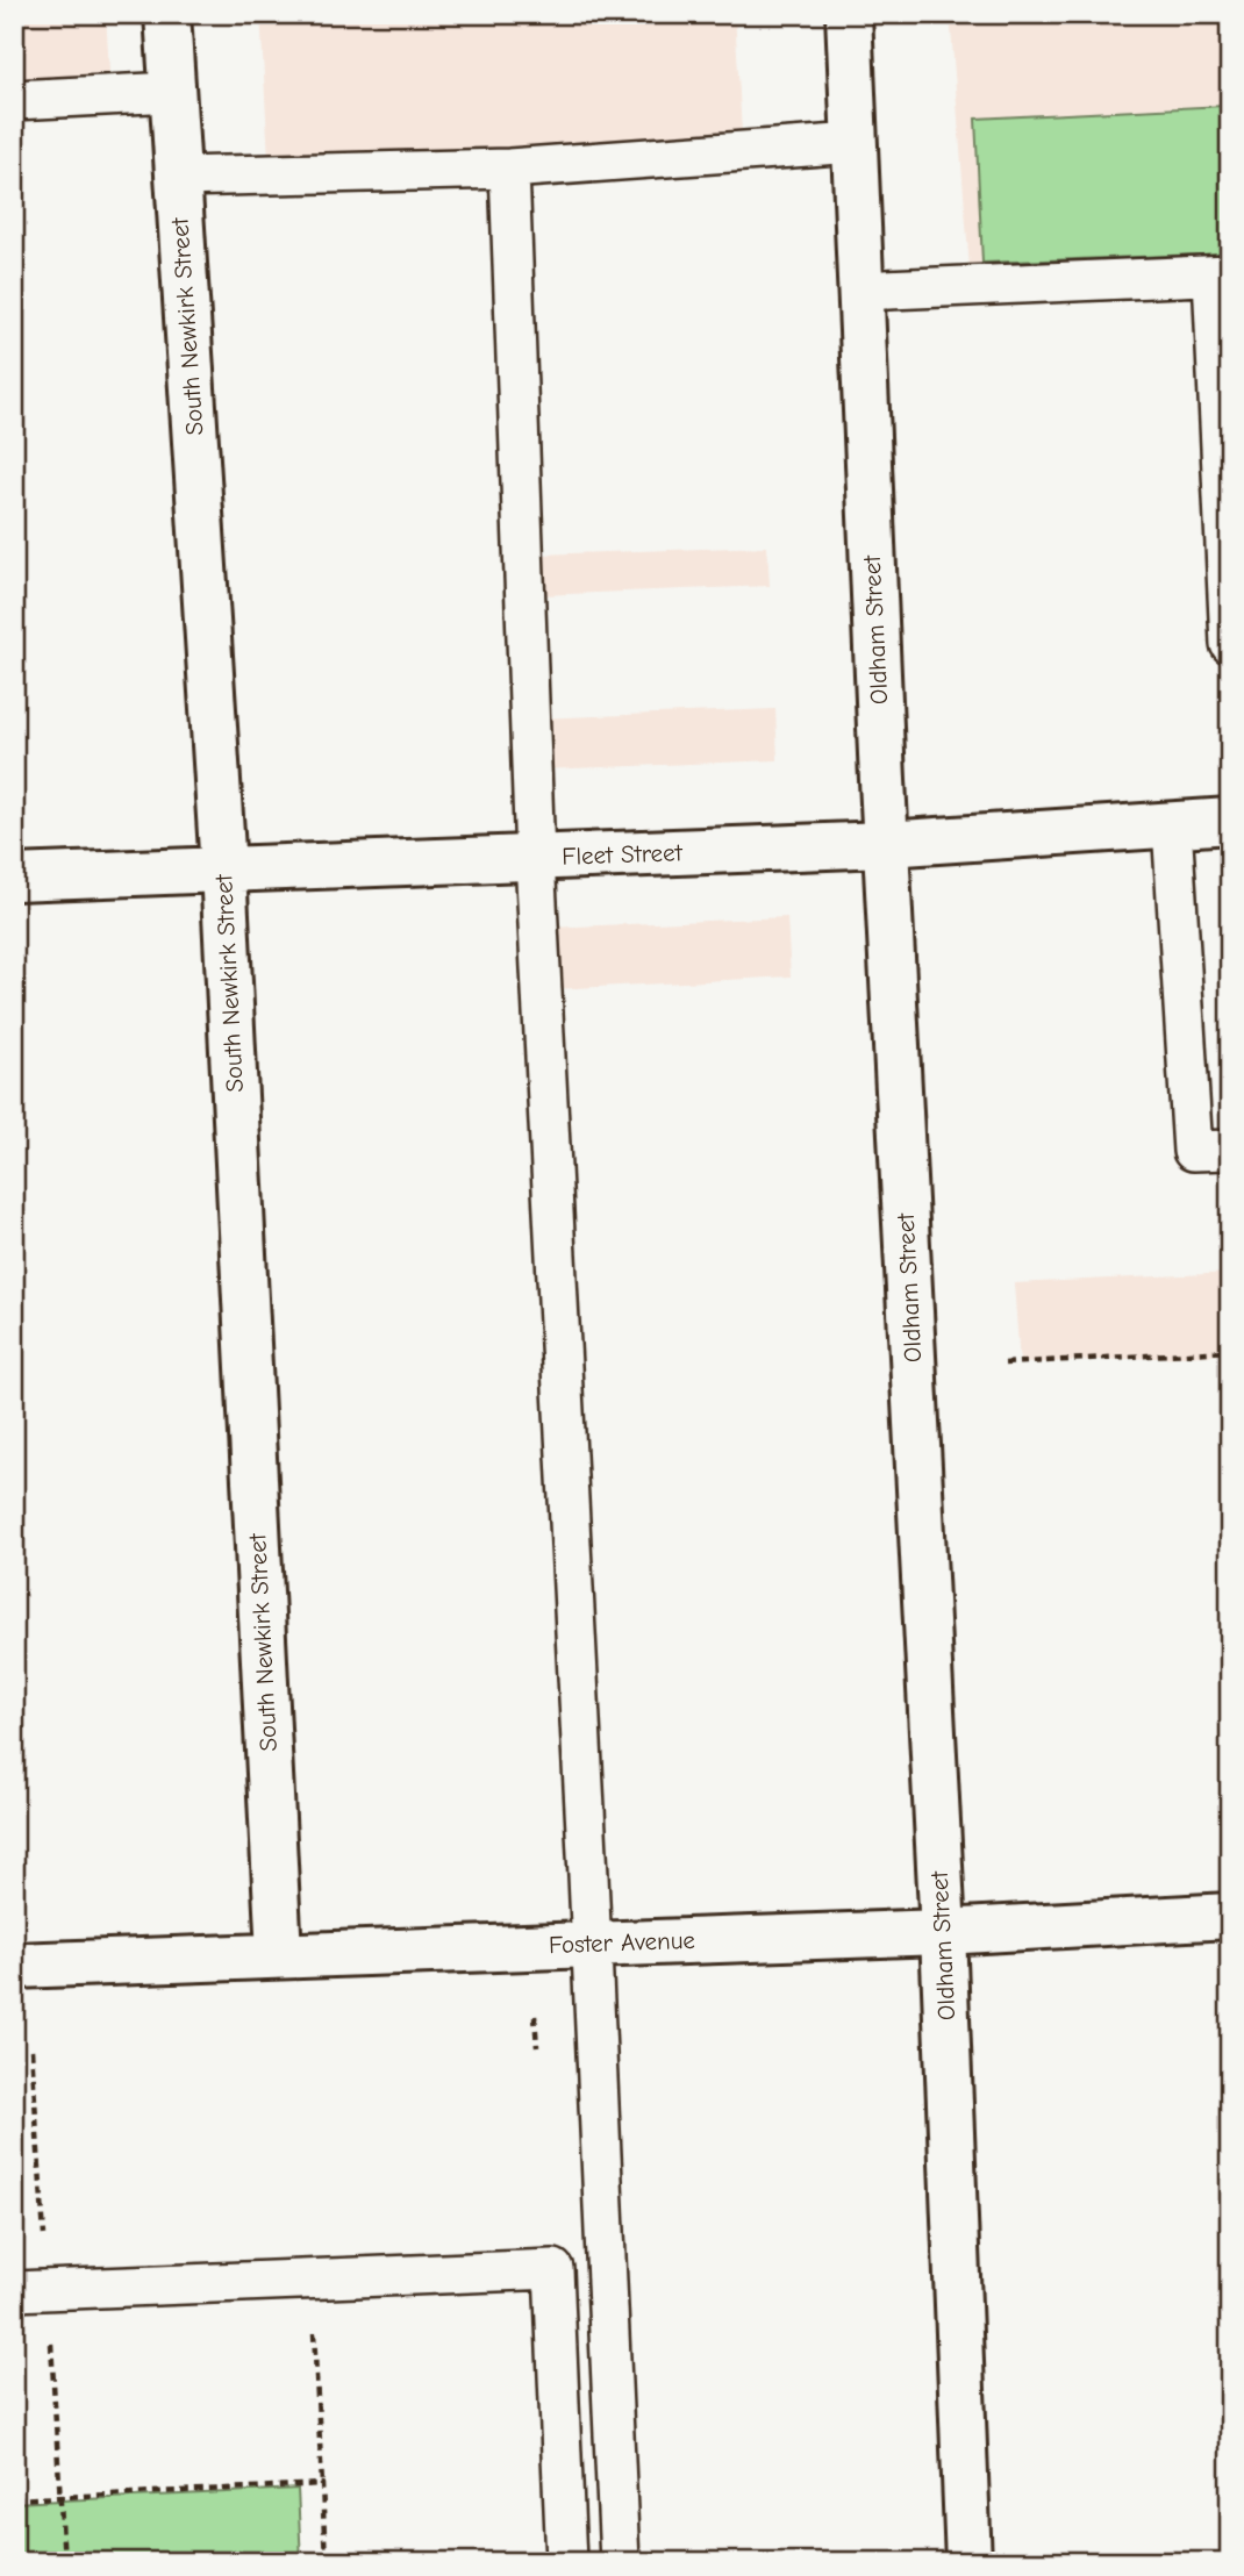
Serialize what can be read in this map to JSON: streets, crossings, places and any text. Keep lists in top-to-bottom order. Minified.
{"streets":{"street":["South Newkirk Street","Oldham Street","Fleet Street","Foster Avenue"]},"crossings":[["South Newkirk Street","Fleet Street"],["South Newkirk Street","Foster Avenue"],["Oldham Street","Fleet Street"],["Oldham Street","Foster Avenue"]]}
